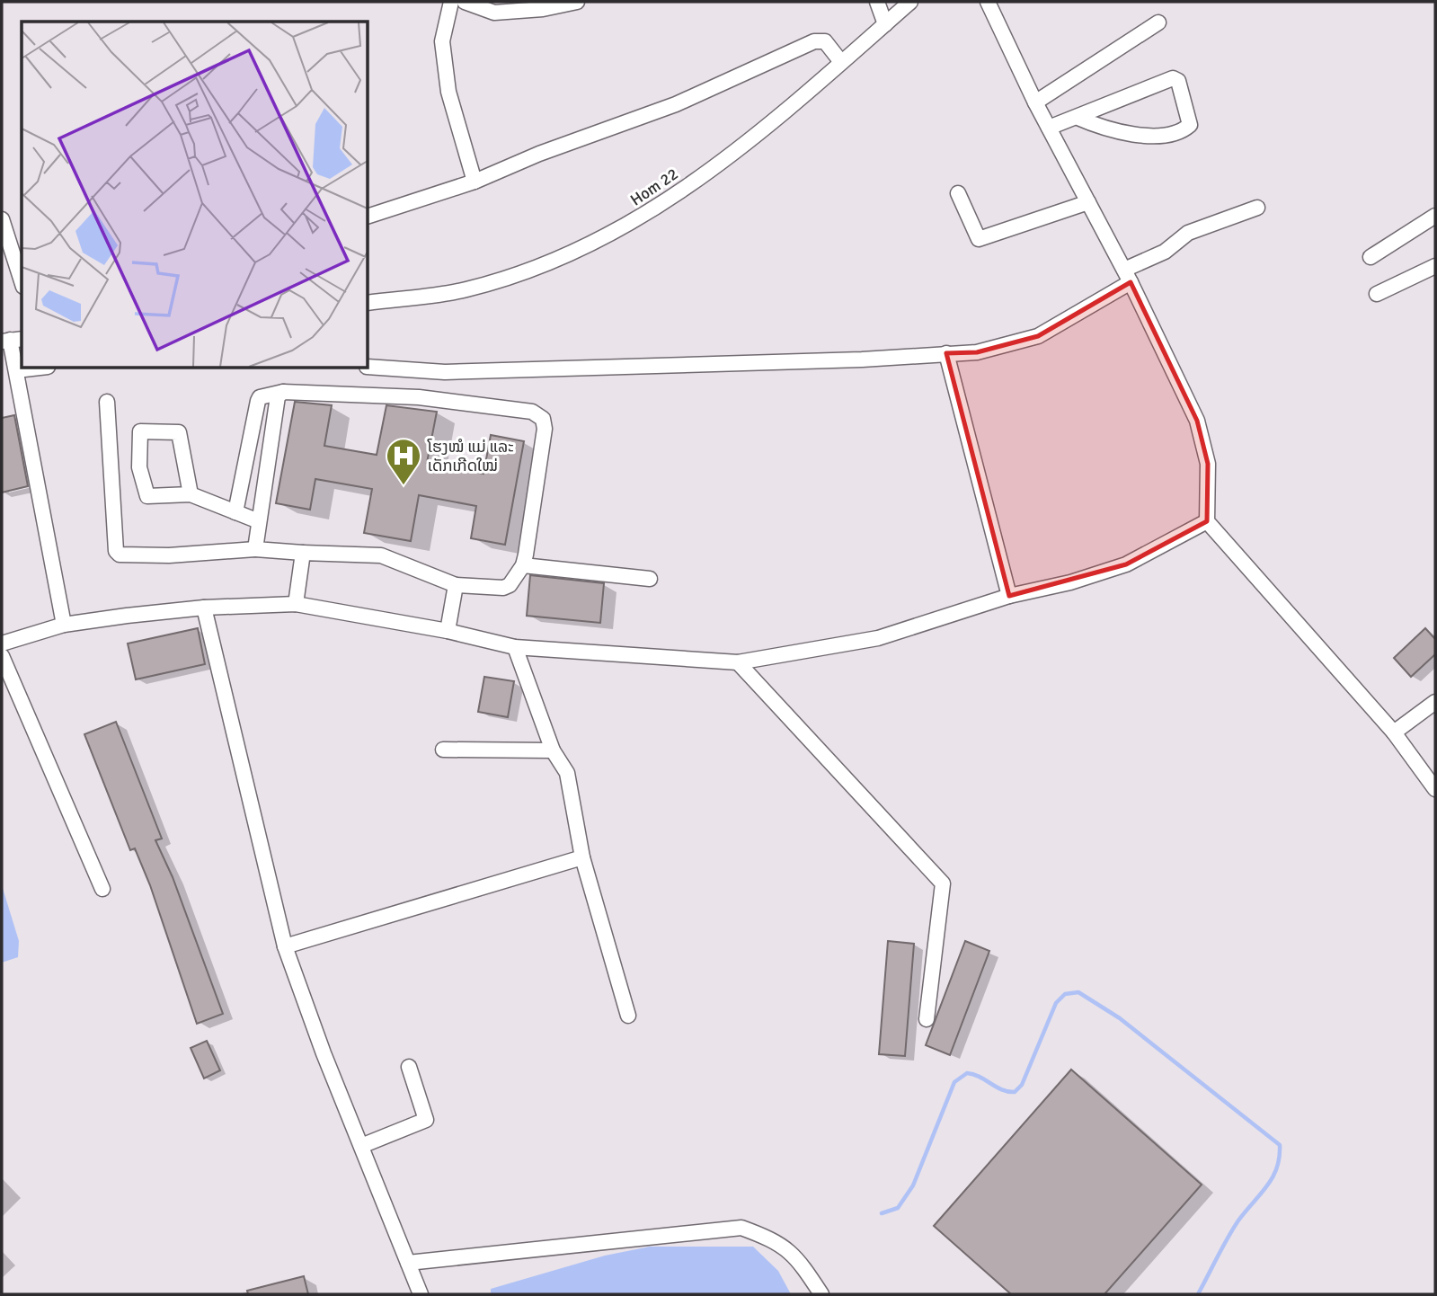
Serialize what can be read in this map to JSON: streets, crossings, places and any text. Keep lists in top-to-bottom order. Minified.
{"streets":{"street":["Hom 22"]},"places":{"hospital":["ໂຮງໝໍ ແມ່ ແລະ ເດັກເກີດໃໝ່"]}}
